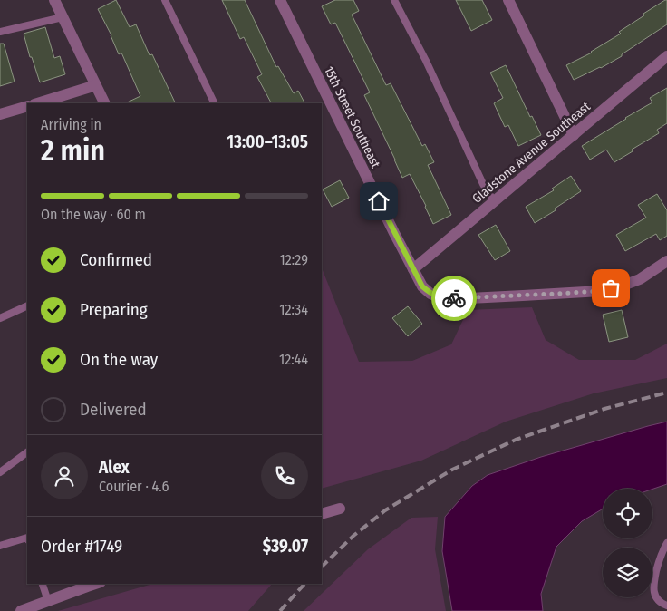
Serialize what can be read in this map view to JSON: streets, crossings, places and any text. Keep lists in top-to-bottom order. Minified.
{"streets":{"street":["15th Street Southeast","Gladstone Avenue Southeast"]},"crossings":[["15th Street Southeast","Gladstone Avenue Southeast"]],"page":{"heading":["2 min","Arriving in","13:00–13:05"],"panel":["Alex","Courier · 4.6","Order #1749","$39.07"],"bar":"On the way · 60 m","list":[["Confirmed","12:29"],["Preparing","12:34"],["On the way","12:44"],"Delivered"]}}
